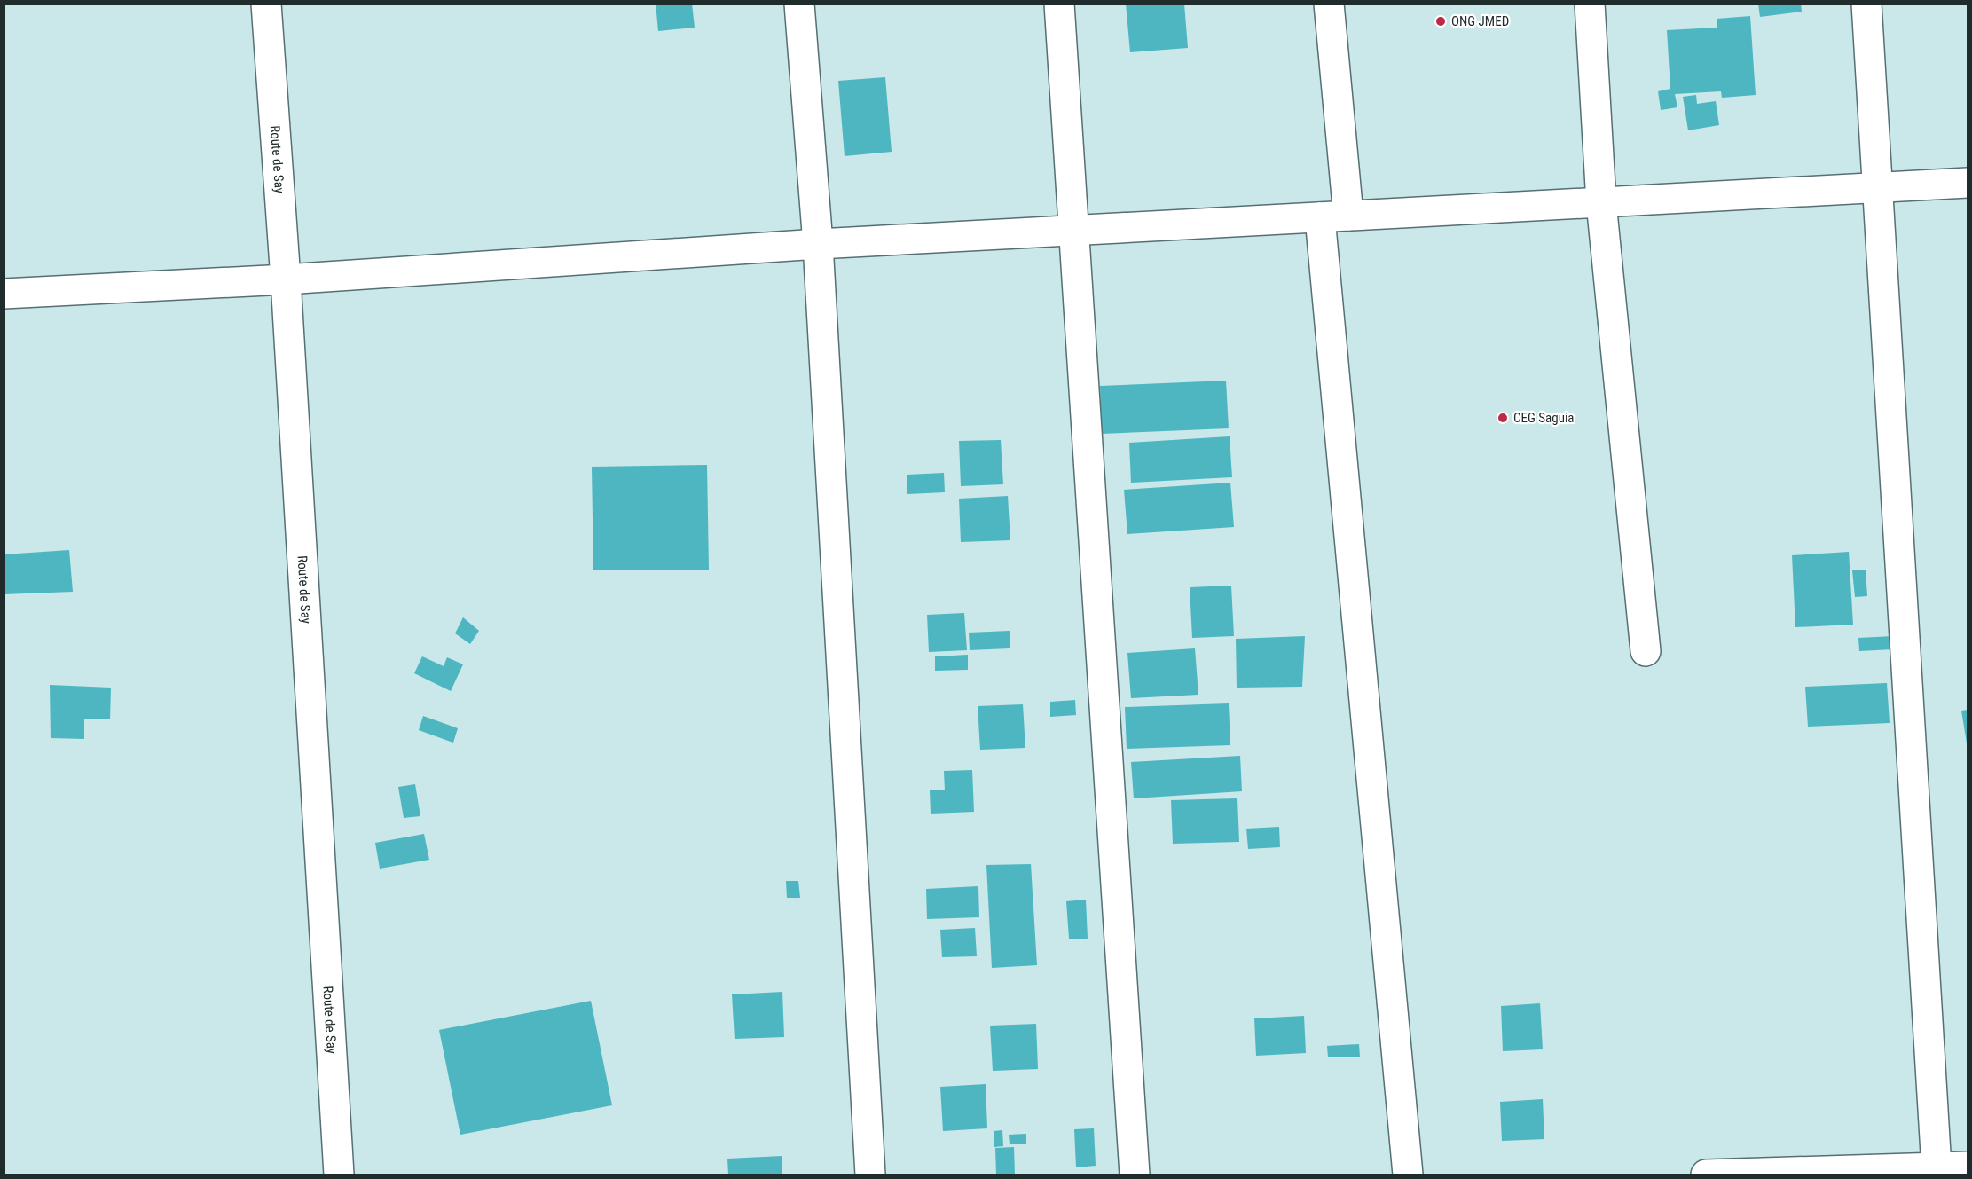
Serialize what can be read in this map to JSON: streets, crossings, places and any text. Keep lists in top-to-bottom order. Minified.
{"streets":{"street":["Route de Say"]},"places":["ONG JMED","CEG Saguia"]}
